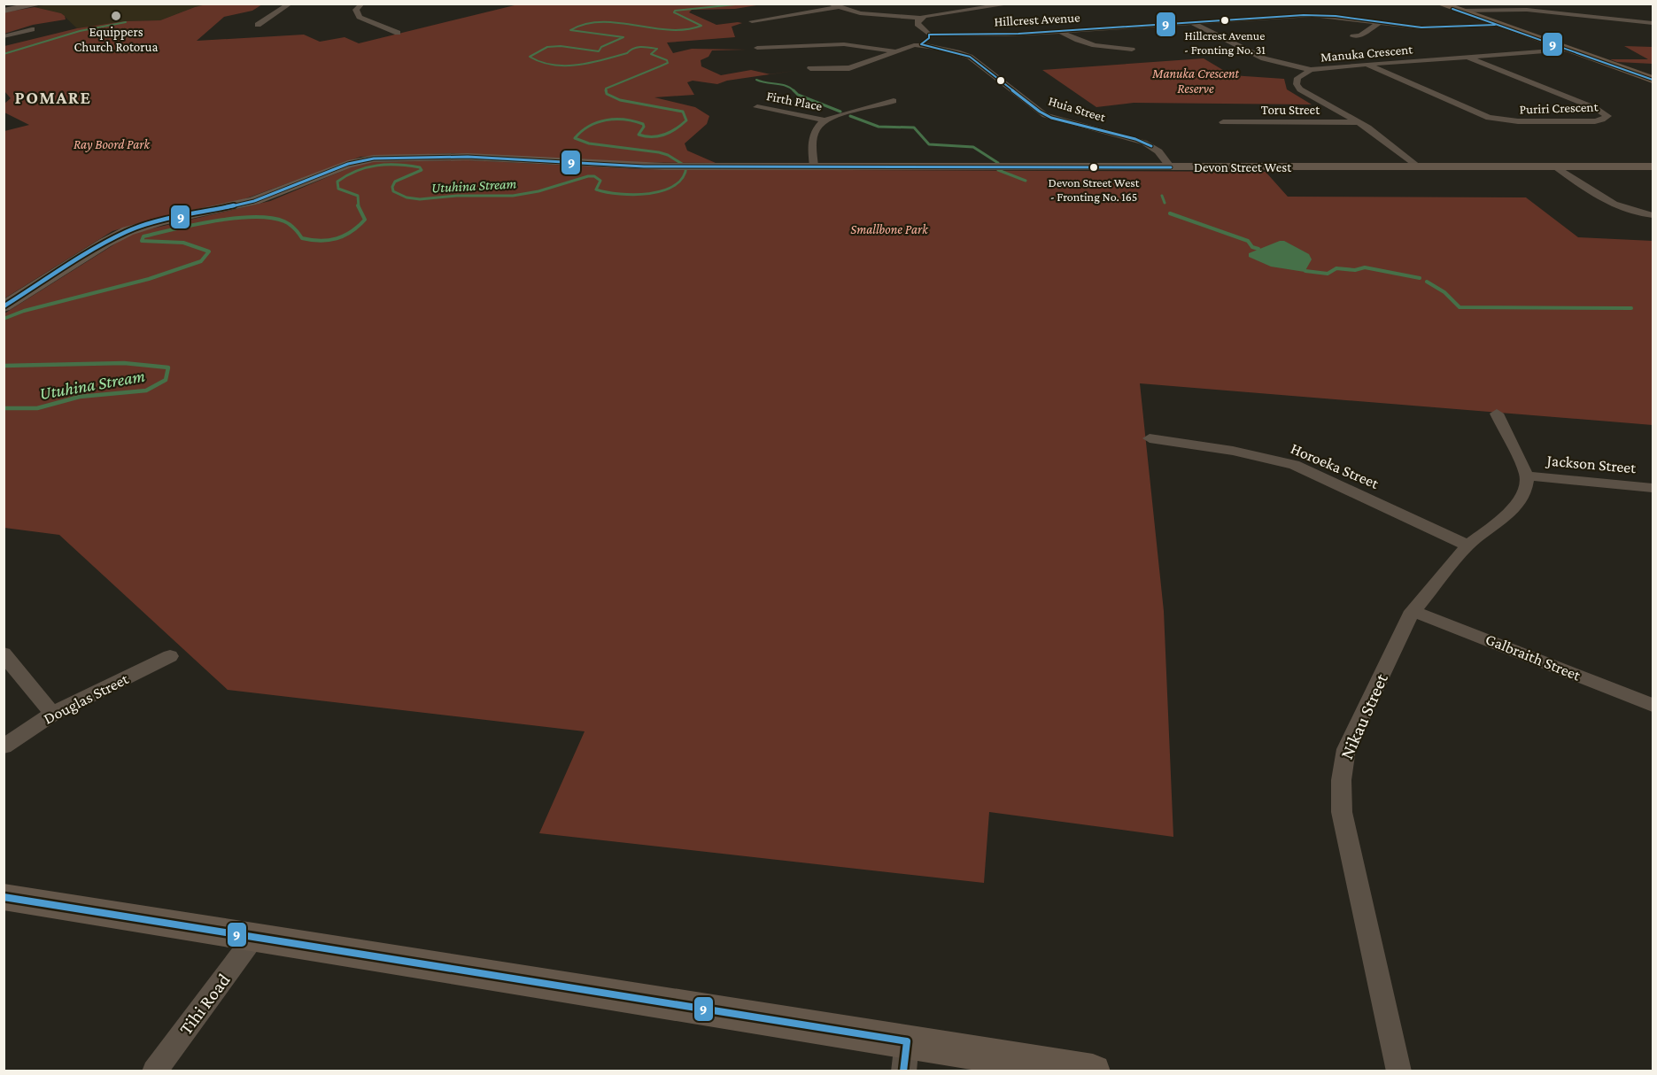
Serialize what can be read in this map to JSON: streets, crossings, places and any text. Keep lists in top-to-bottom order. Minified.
{"streets":{"main road":["Devon Street West"],"street":["Hillcrest Avenue","Manuka Crescent","Firth Place","Puriri Crescent","Huia Street","Toru Street","Jackson Street","Horoeka Street","Galbraith Street","Douglas Street","Nikau Street","Tihi Road"]},"crossings":[["Manuka Crescent","Puriri Crescent"],["Manuka Crescent","Toru Street"],["Manuka Crescent","Devon Street West"],["Huia Street","Devon Street West"],["Jackson Street","Nikau Street"],["Horoeka Street","Nikau Street"],["Galbraith Street","Nikau Street"]],"districts":["POMARE"],"water":["Utuhina Stream"],"parks":["Manuka Crescent Reserve","Ray Boord Park","Smallbone Park"],"places":["Equippers Church Rotorua","Hillcrest Avenue - Fronting No. 31","Devon Street West - Fronting No. 165"],"lines":["transit line 9"]}
